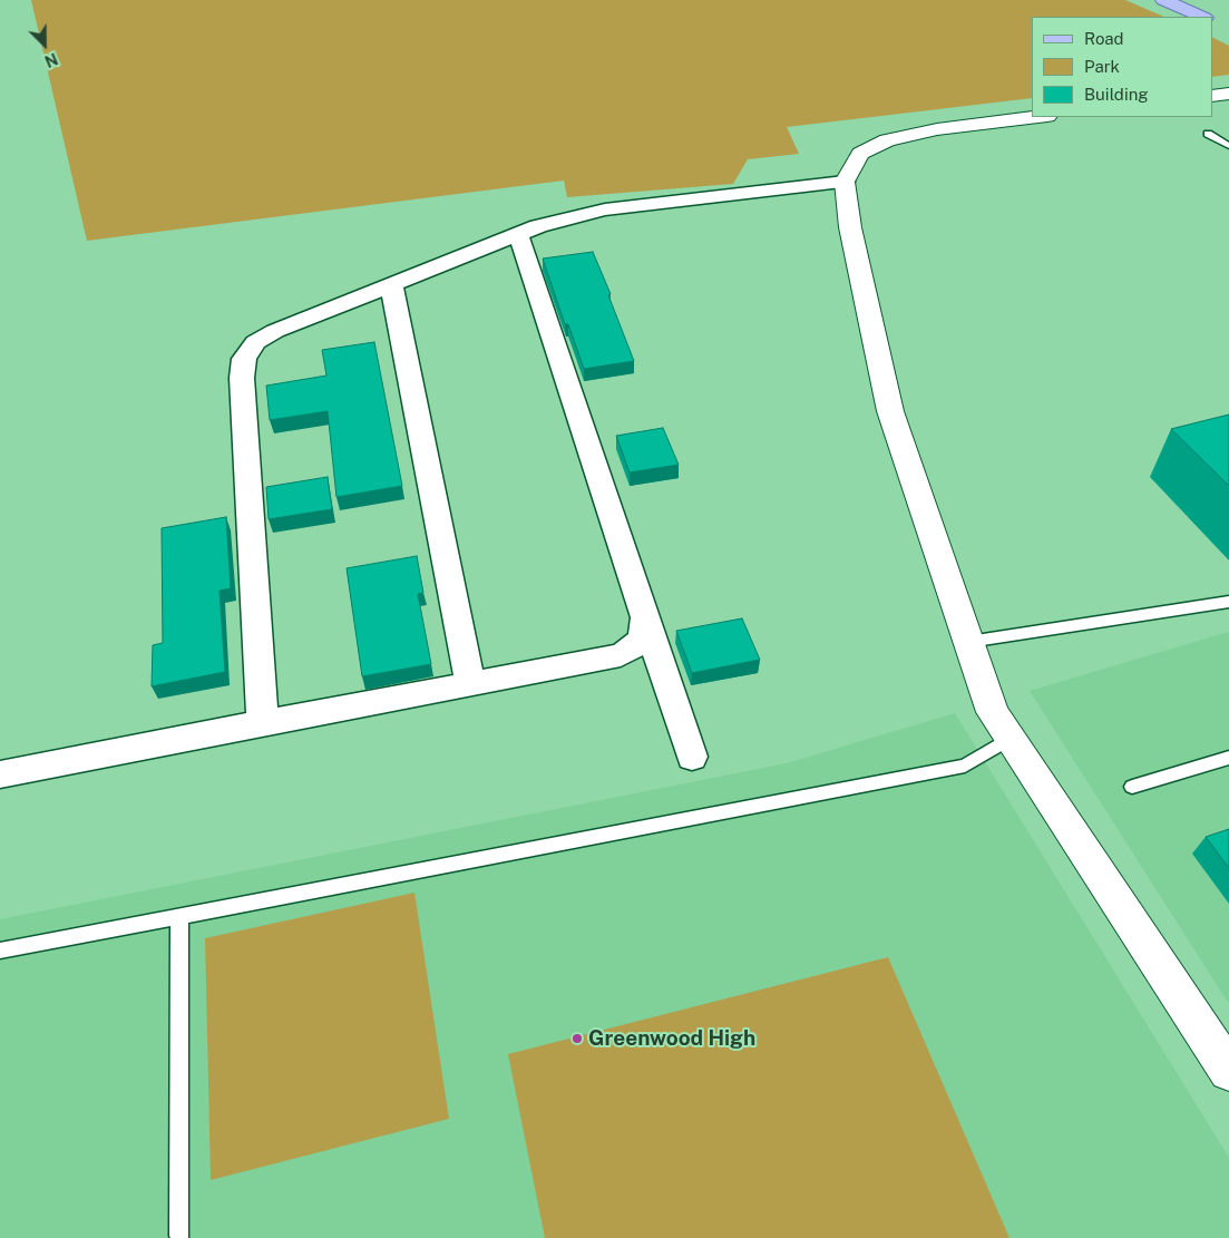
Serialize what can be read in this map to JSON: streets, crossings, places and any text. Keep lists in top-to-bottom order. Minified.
{"places":["Greenwood High"],"legend":["Road","Park","Building"],"north":"bottom right"}
